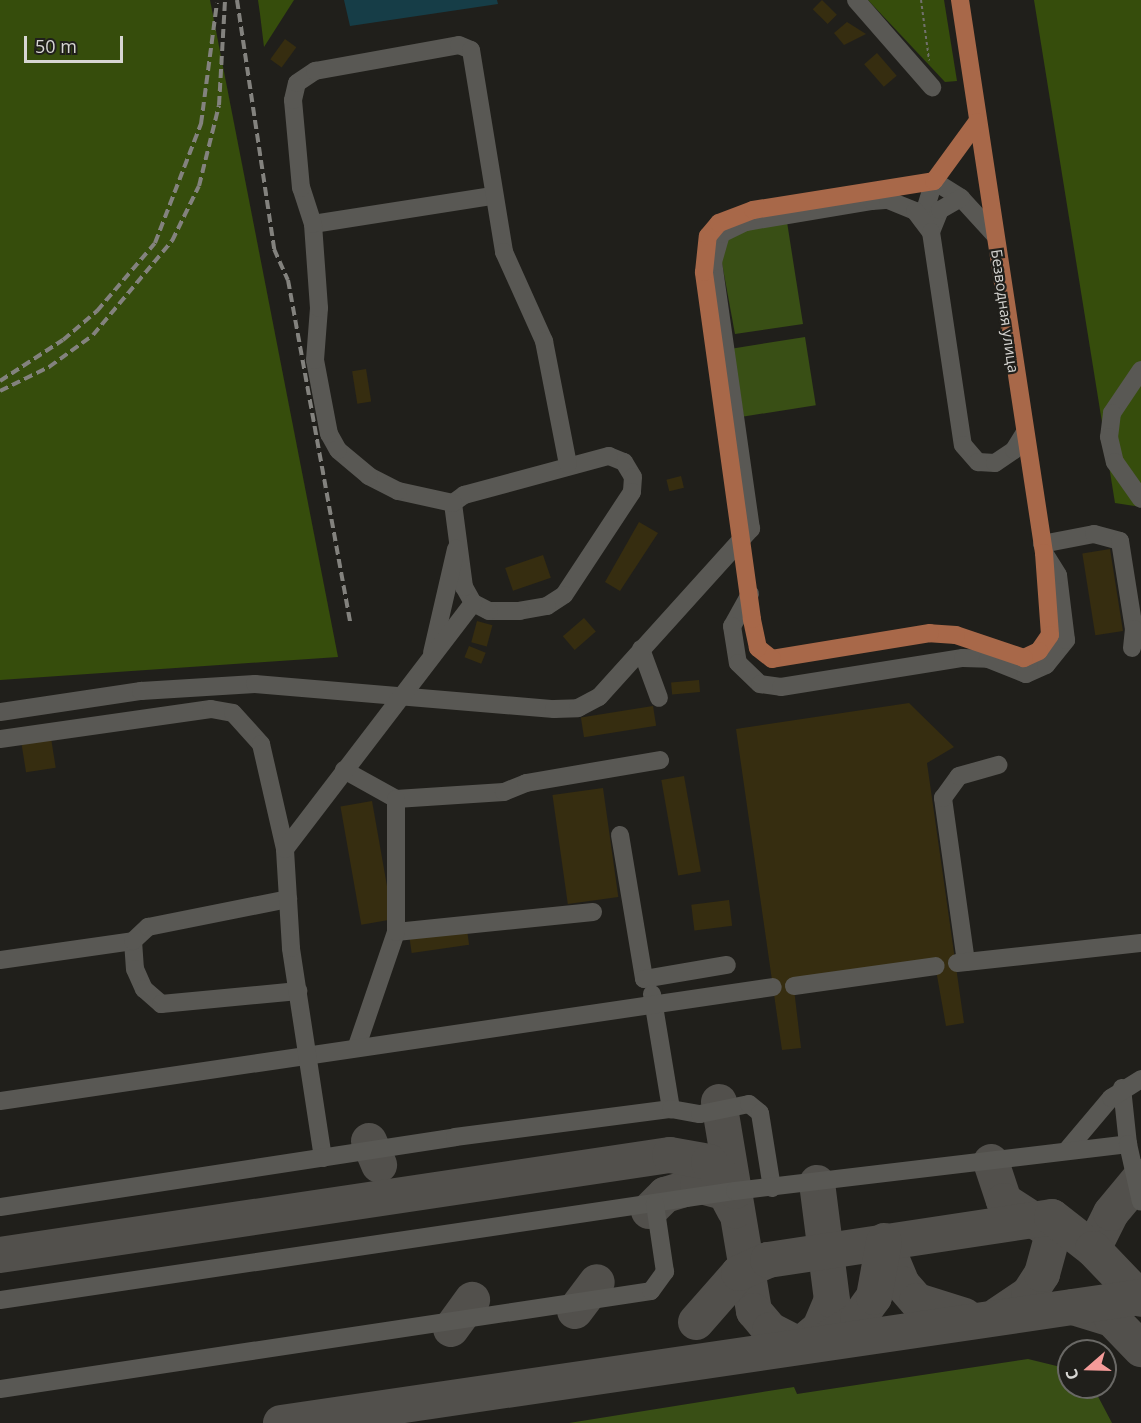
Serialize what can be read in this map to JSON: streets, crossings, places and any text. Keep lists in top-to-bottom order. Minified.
{"streets":{"main road":["Безводная улица"]},"scale_bar":"50 m","north":"left"}
